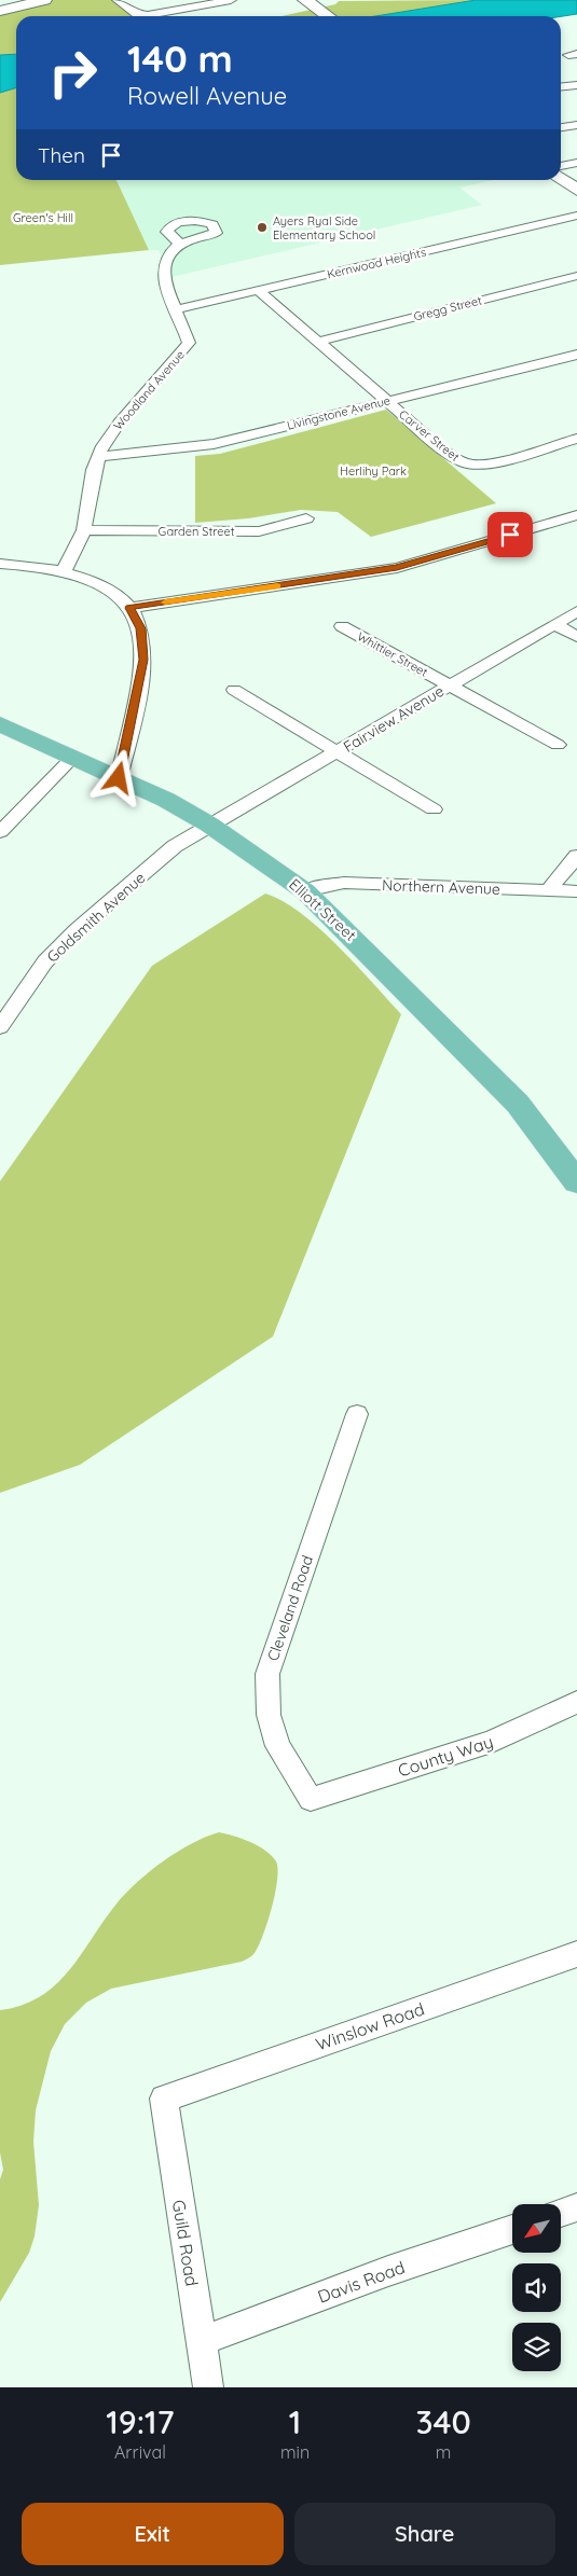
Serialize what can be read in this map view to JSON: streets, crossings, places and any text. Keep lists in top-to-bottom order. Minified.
{"streets":{"main road":["Elliott Street"],"street":["Kernwood Heights","Gregg Street","Woodland Avenue","Livingstone Avenue","Carver Street","Garden Street","Whittier Street","Fairview Avenue","Northern Avenue","Goldsmith Avenue","Cleveland Road","County Way","Winslow Road","Guild Road","Davis Road"]},"crossings":[["Kernwood Heights","Woodland Avenue"],["Kernwood Heights","Carver Street"],["Gregg Street","Carver Street"],["Woodland Avenue","Livingstone Avenue"],["Woodland Avenue","Garden Street"],["Livingstone Avenue","Carver Street"],["Whittier Street","Fairview Avenue"],["Fairview Avenue","Elliott Street"],["Fairview Avenue","Goldsmith Avenue"],["Northern Avenue","Elliott Street"],["Elliott Street","Goldsmith Avenue"],["Cleveland Road","County Way"],["Winslow Road","Guild Road"],["Guild Road","Davis Road"]],"parks":["Green's Hill","Herlihy Park"],"places":["Ayers Ryal Side Elementary School"],"north":"bottom left","page":{"turn":["140 m","Rowell Avenue"],"then":"Then","eta":["19:17","Arrival","1","min","340","m"],"buttons":["Exit","Share"]}}
